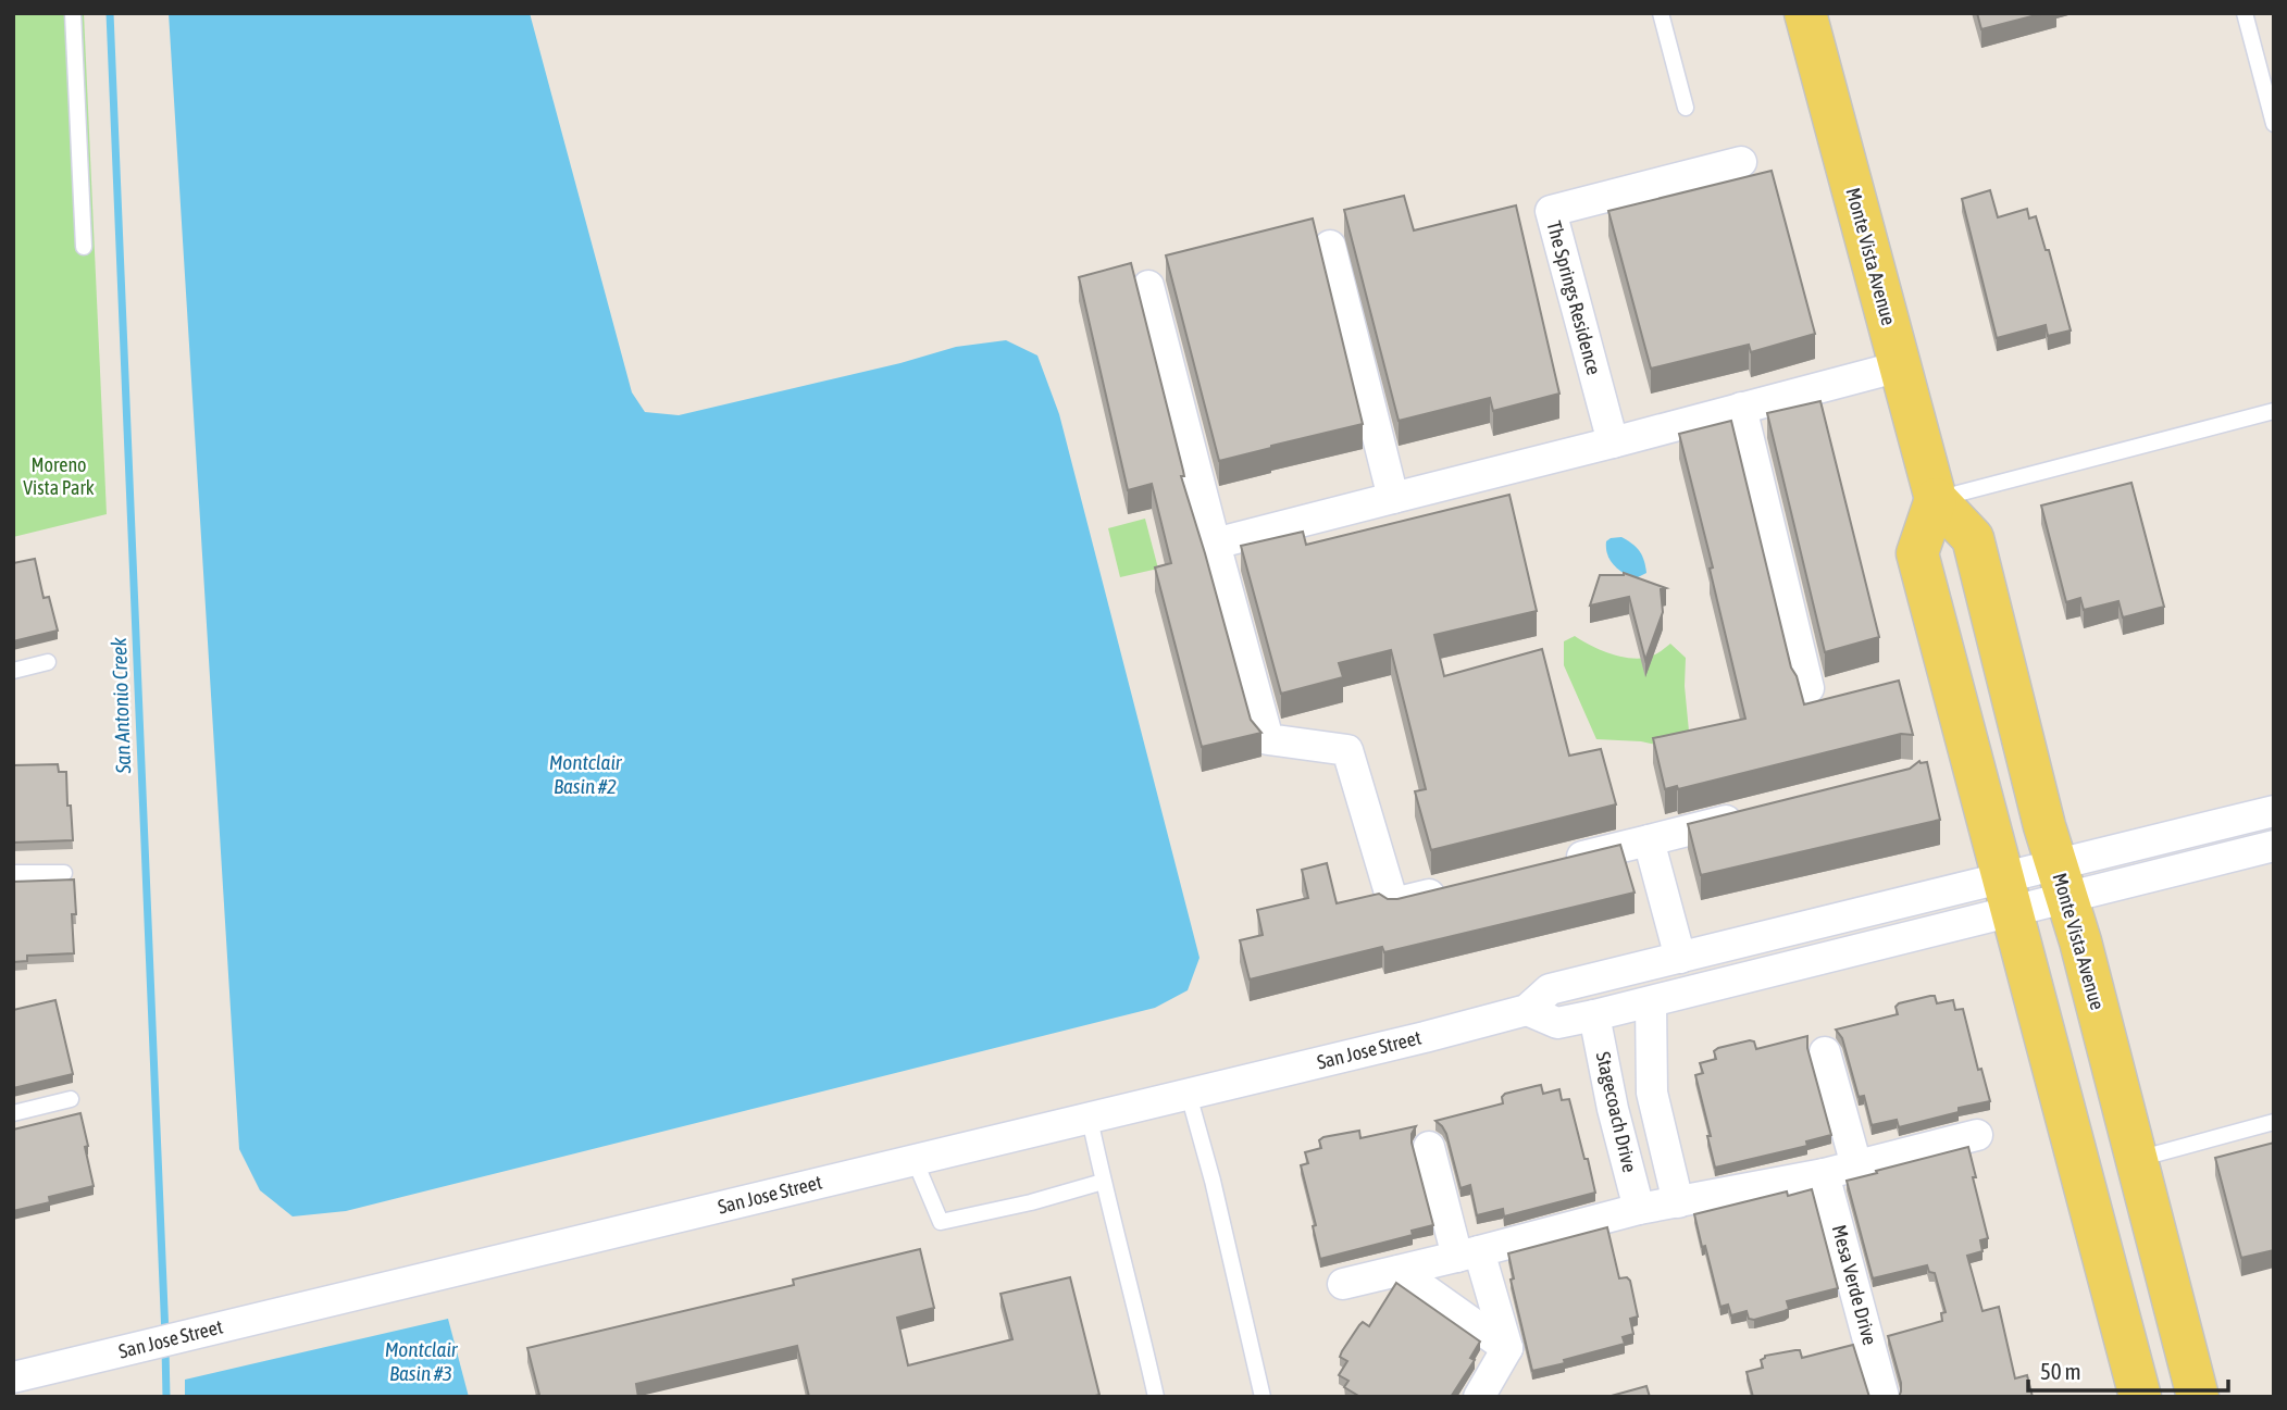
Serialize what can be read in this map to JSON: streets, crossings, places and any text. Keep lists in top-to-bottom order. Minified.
{"streets":{"main road":["Monte Vista Avenue"],"street":["The Springs Residence","San Jose Street","Stagecoach Drive","Mesa Verde Drive"]},"water":["San Antonio Creek","Montclair Basin #2","Montclair Basin #3"],"parks":["Moreno Vista Park"],"scale_bar":"50 m"}
